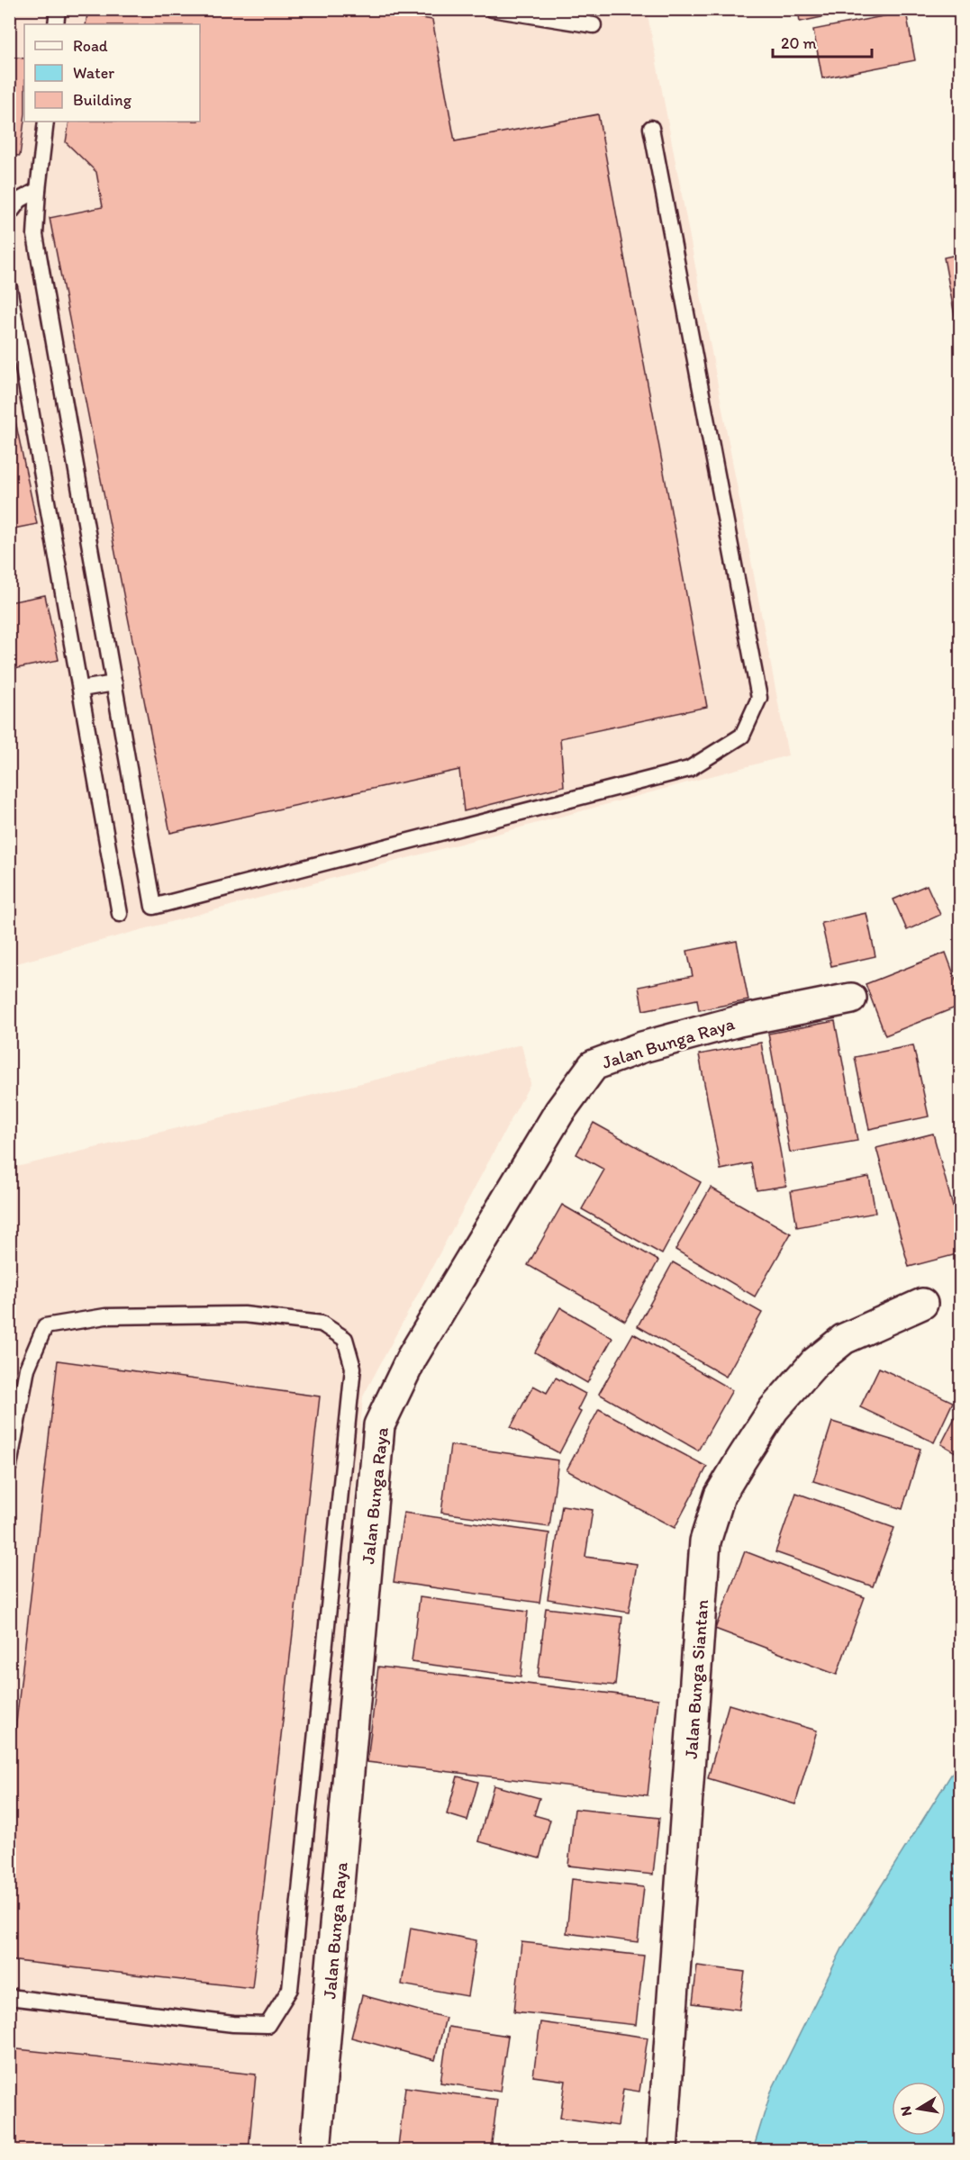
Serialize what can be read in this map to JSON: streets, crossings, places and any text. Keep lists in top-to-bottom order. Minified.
{"streets":{"street":["Jalan Bunga Raya","Jalan Bunga Siantan"]},"legend":["Road","Water","Building"],"scale_bar":"20 m","north":"left"}
